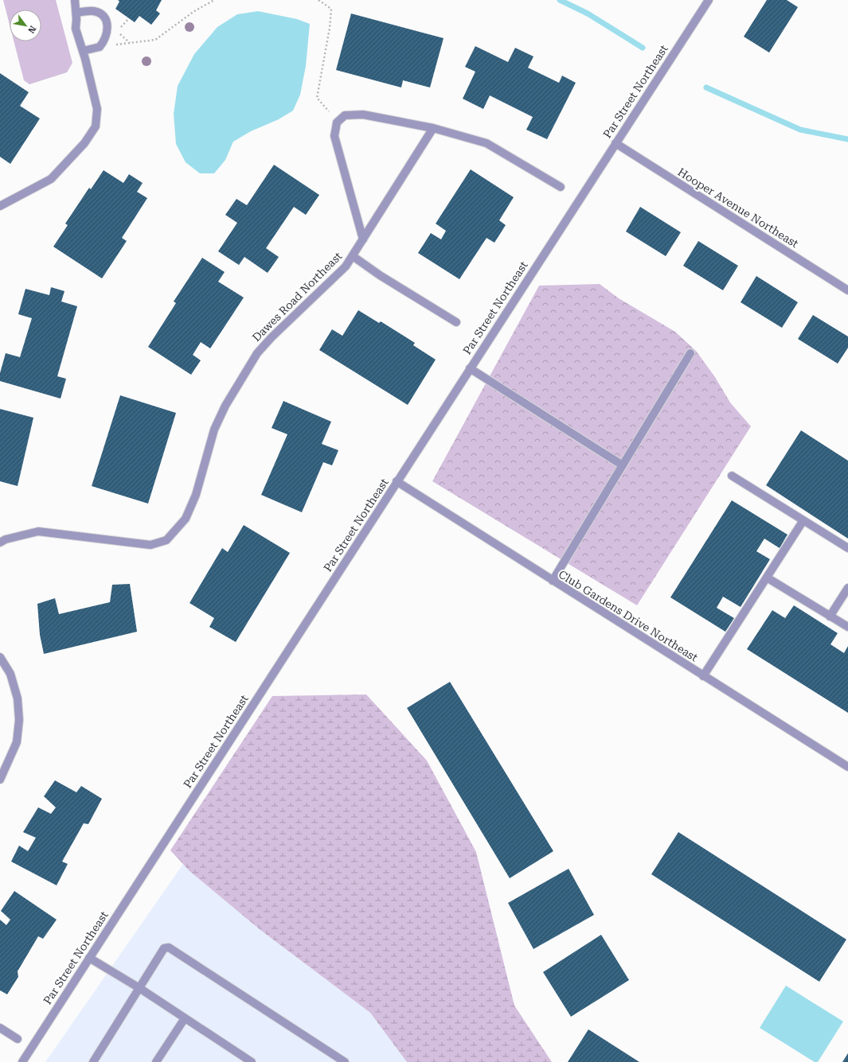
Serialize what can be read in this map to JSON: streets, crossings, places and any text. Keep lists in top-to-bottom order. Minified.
{"streets":{"street":["Par Street Northeast","Hooper Avenue Northeast","Dawes Road Northeast","Club Gardens Drive Northeast"]},"crossings":[["Par Street Northeast","Hooper Avenue Northeast"],["Par Street Northeast","Club Gardens Drive Northeast"]],"north":"bottom right"}
